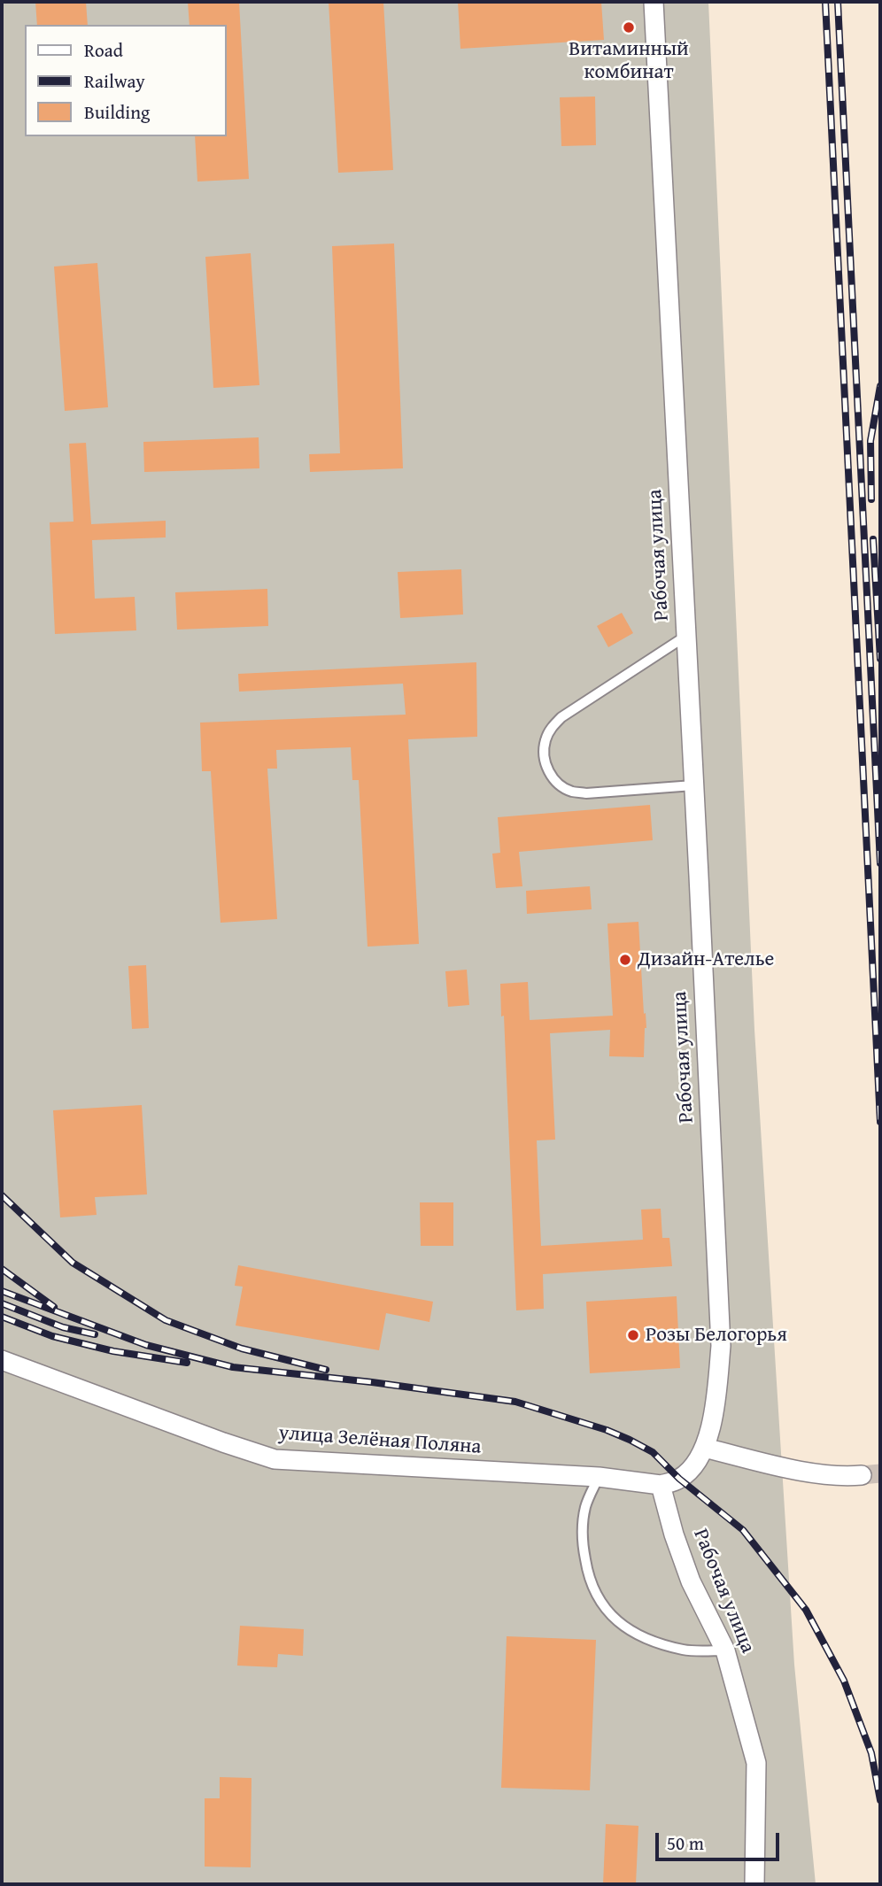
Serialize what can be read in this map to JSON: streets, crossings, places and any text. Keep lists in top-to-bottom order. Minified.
{"streets":{"street":["Рабочая улица","улица Зелёная Поляна"]},"crossings":[["Рабочая улица","улица Зелёная Поляна"]],"places":["Витаминный комбинат","Дизайн-Ателье","Розы Белогорья"],"legend":["Road","Railway","Building"],"scale_bar":"50 m"}
